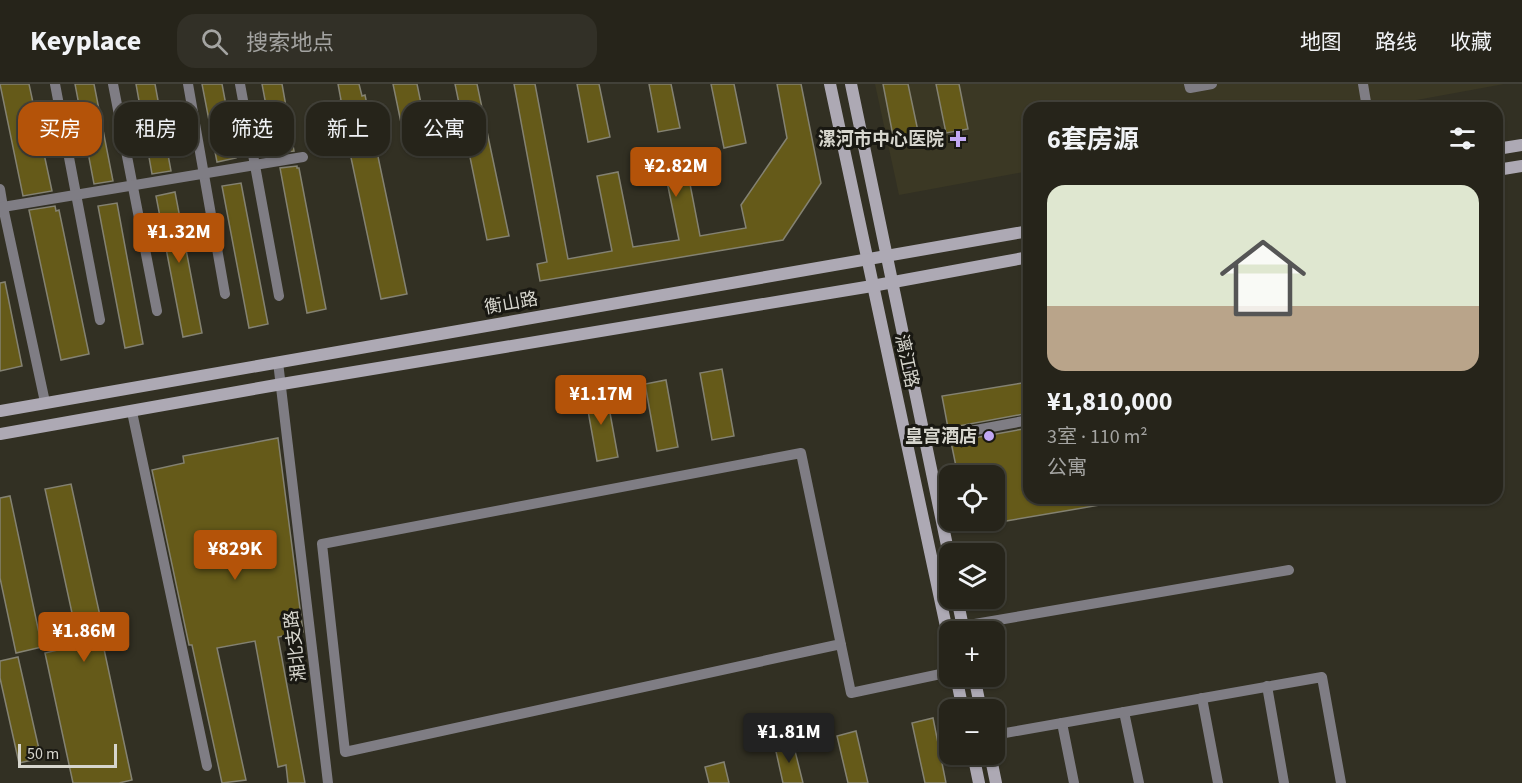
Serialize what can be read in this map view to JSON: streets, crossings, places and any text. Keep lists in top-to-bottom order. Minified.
{"streets":{"street":["衡山路","漓江路","湘北支路"]},"crossings":[["衡山路","漓江路"],["衡山路","湘北支路"]],"places":{"health":["漯河市中心医院"],"other":["皇宫酒店"]},"scale_bar":"50 m","page":{"header":"Keyplace","search":"搜索地点","nav":["地图","路线","收藏"],"chip":["买房","租房","筛选","新上","公寓"],"heading":"6套房源","price":["¥2.82M","¥1.32M","¥1.17M","¥829K","¥1.86M","¥1.81M"],"list":[{"name":"¥1,810,000","note":"3室 · 110 m² · 公寓"}],"map_buttons":["+","−"],"scale":"50 m"}}
